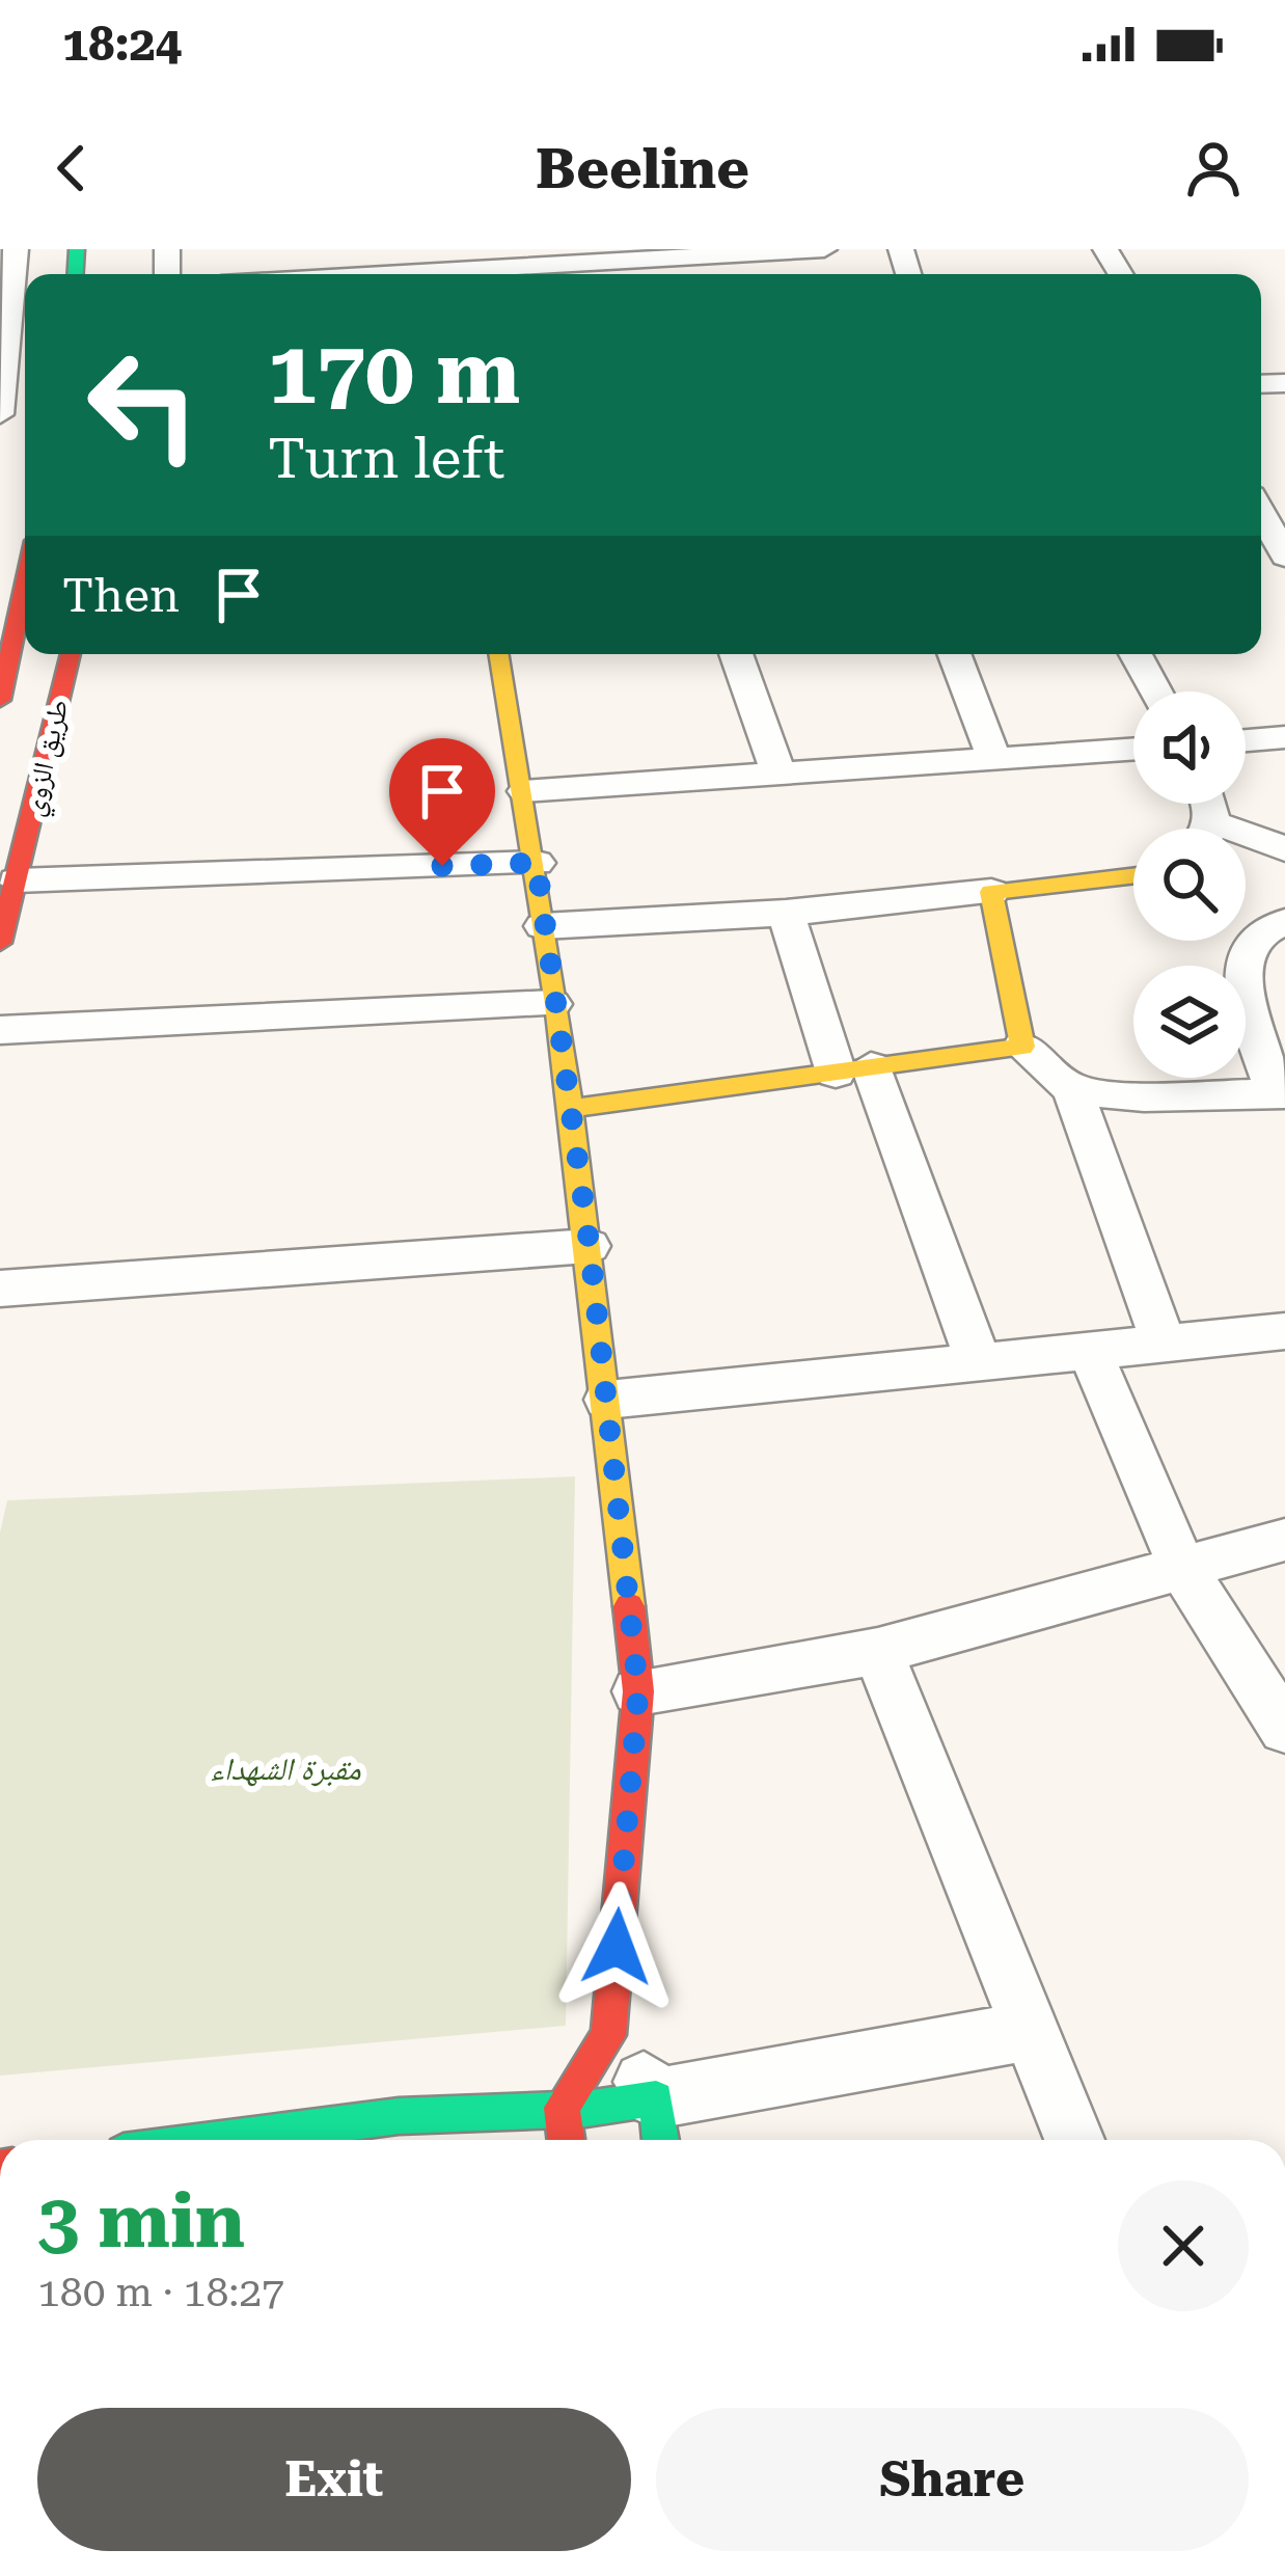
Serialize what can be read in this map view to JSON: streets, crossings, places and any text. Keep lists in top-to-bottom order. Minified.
{"streets":{"street":["طريق الزوي"]},"parks":["مقبرة الشهداء"],"page":{"status":"18:24","header":"Beeline","turn":["170 m","Turn left"],"then":"Then","heading":["3 min","180 m · 18:27"],"buttons":["Exit","Share"]}}
